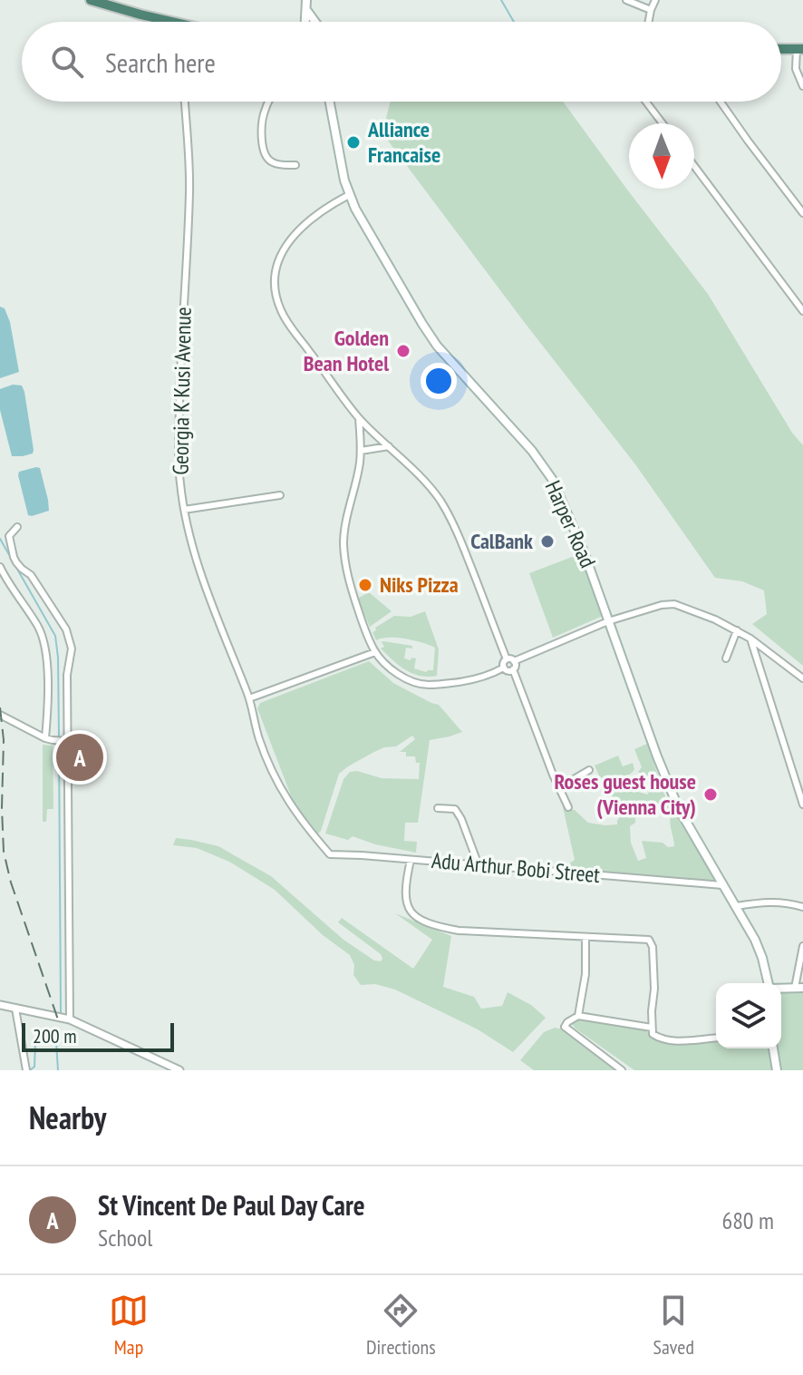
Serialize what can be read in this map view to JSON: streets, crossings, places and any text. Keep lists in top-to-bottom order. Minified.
{"streets":{"main road":["Harper Road"],"street":["Georgia K Kusi Avenue","Adu Arthur Bobi Street"]},"crossings":[["Georgia K Kusi Avenue","Adu Arthur Bobi Street"],["Harper Road","Adu Arthur Bobi Street"]],"places":["Alliance Francaise","Golden Bean Hotel","CalBank","Niks Pizza","Roses guest house (Vienna City)"],"scale_bar":"200 m","north":"bottom","page":{"search":"Search here","pins":"A","scale":"200 m","heading":"Nearby","list":[{"mark":"A","name":"St Vincent De Paul Day Care","note":"School","value":"680 m"}],"nav":["Map","Directions","Saved"]}}
